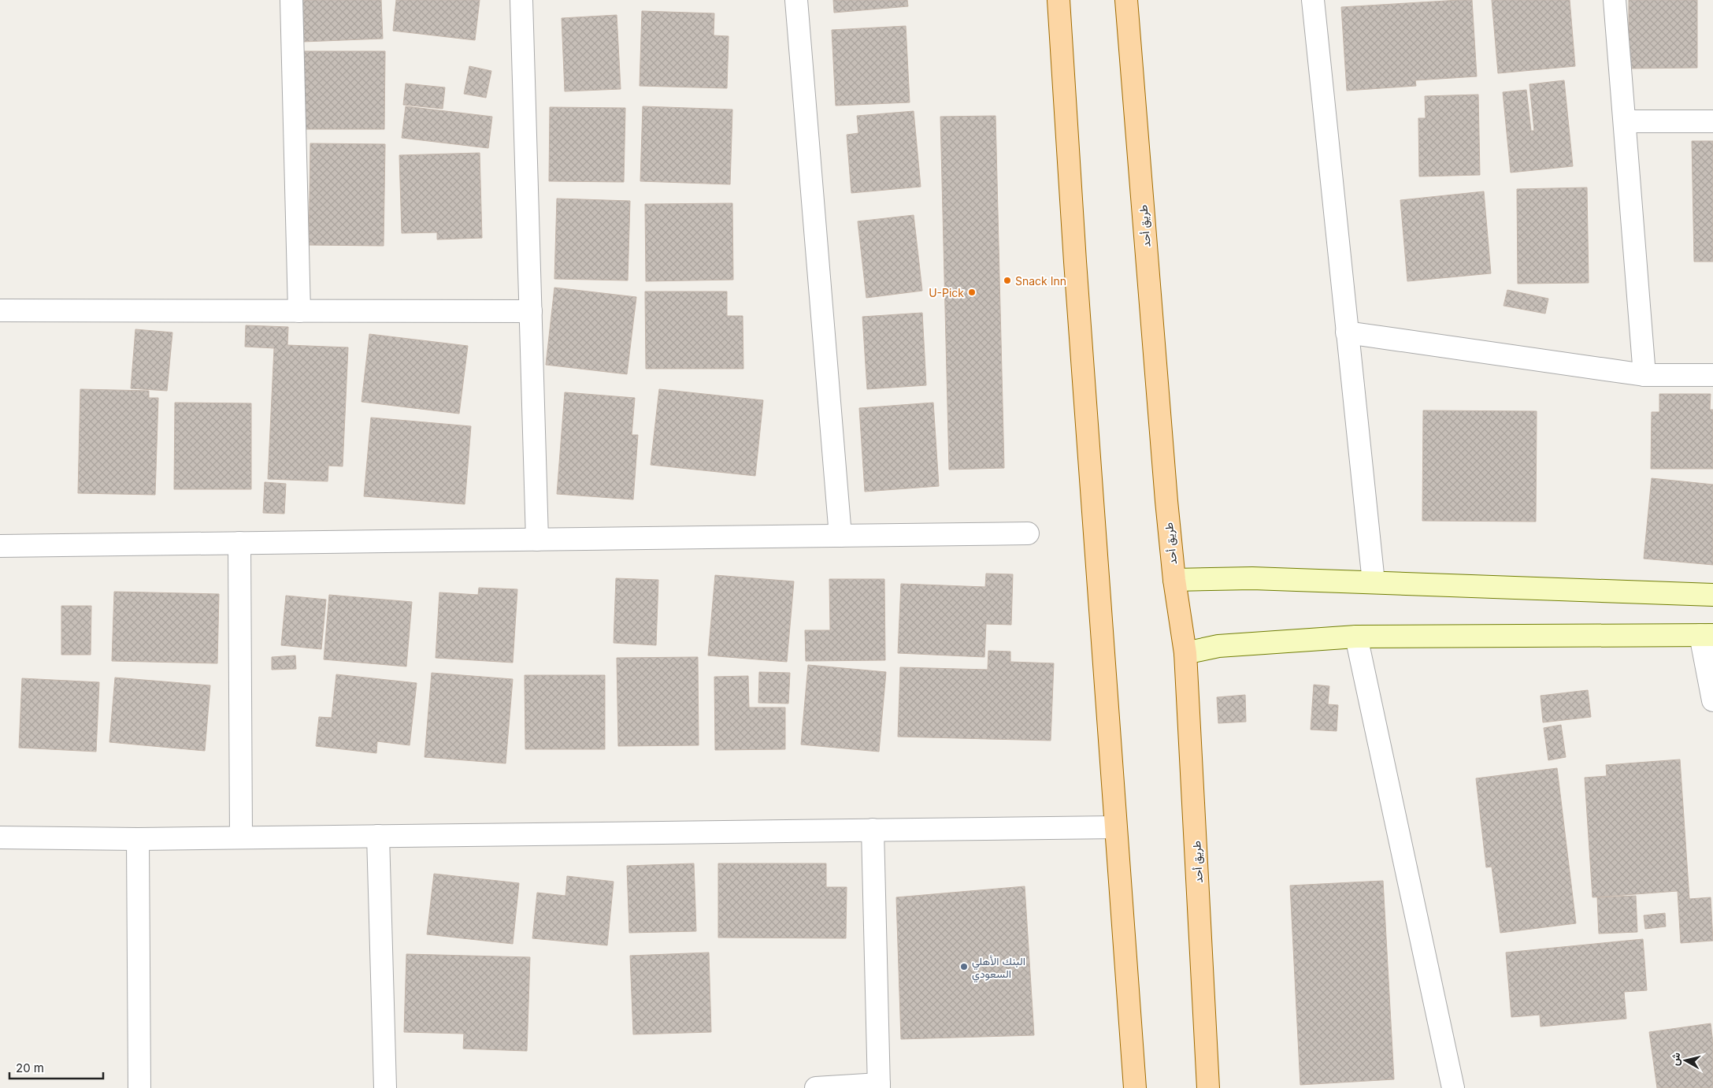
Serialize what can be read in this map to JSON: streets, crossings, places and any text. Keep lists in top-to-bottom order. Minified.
{"streets":{"main road":["طريق أحد"]},"places":["Snack Inn","U-Pick","البنك الأهلي السعودي"],"scale_bar":"20 m","north":"left"}
